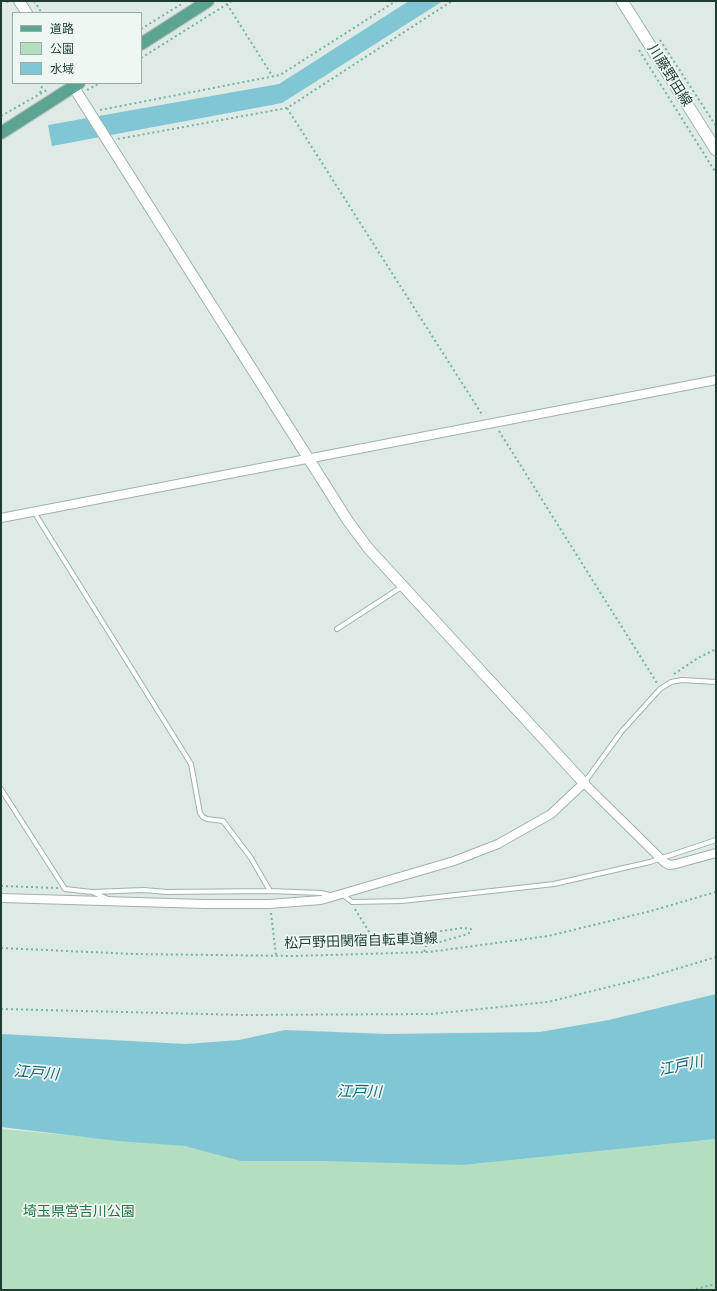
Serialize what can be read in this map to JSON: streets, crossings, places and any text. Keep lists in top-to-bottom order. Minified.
{"streets":{"main road":["川藤野田線"],"path":["松戸野田関宿自転車道線"]},"water":["江戸川"],"parks":["埼玉県営吉川公園"],"legend":["道路","公園","水域"]}
